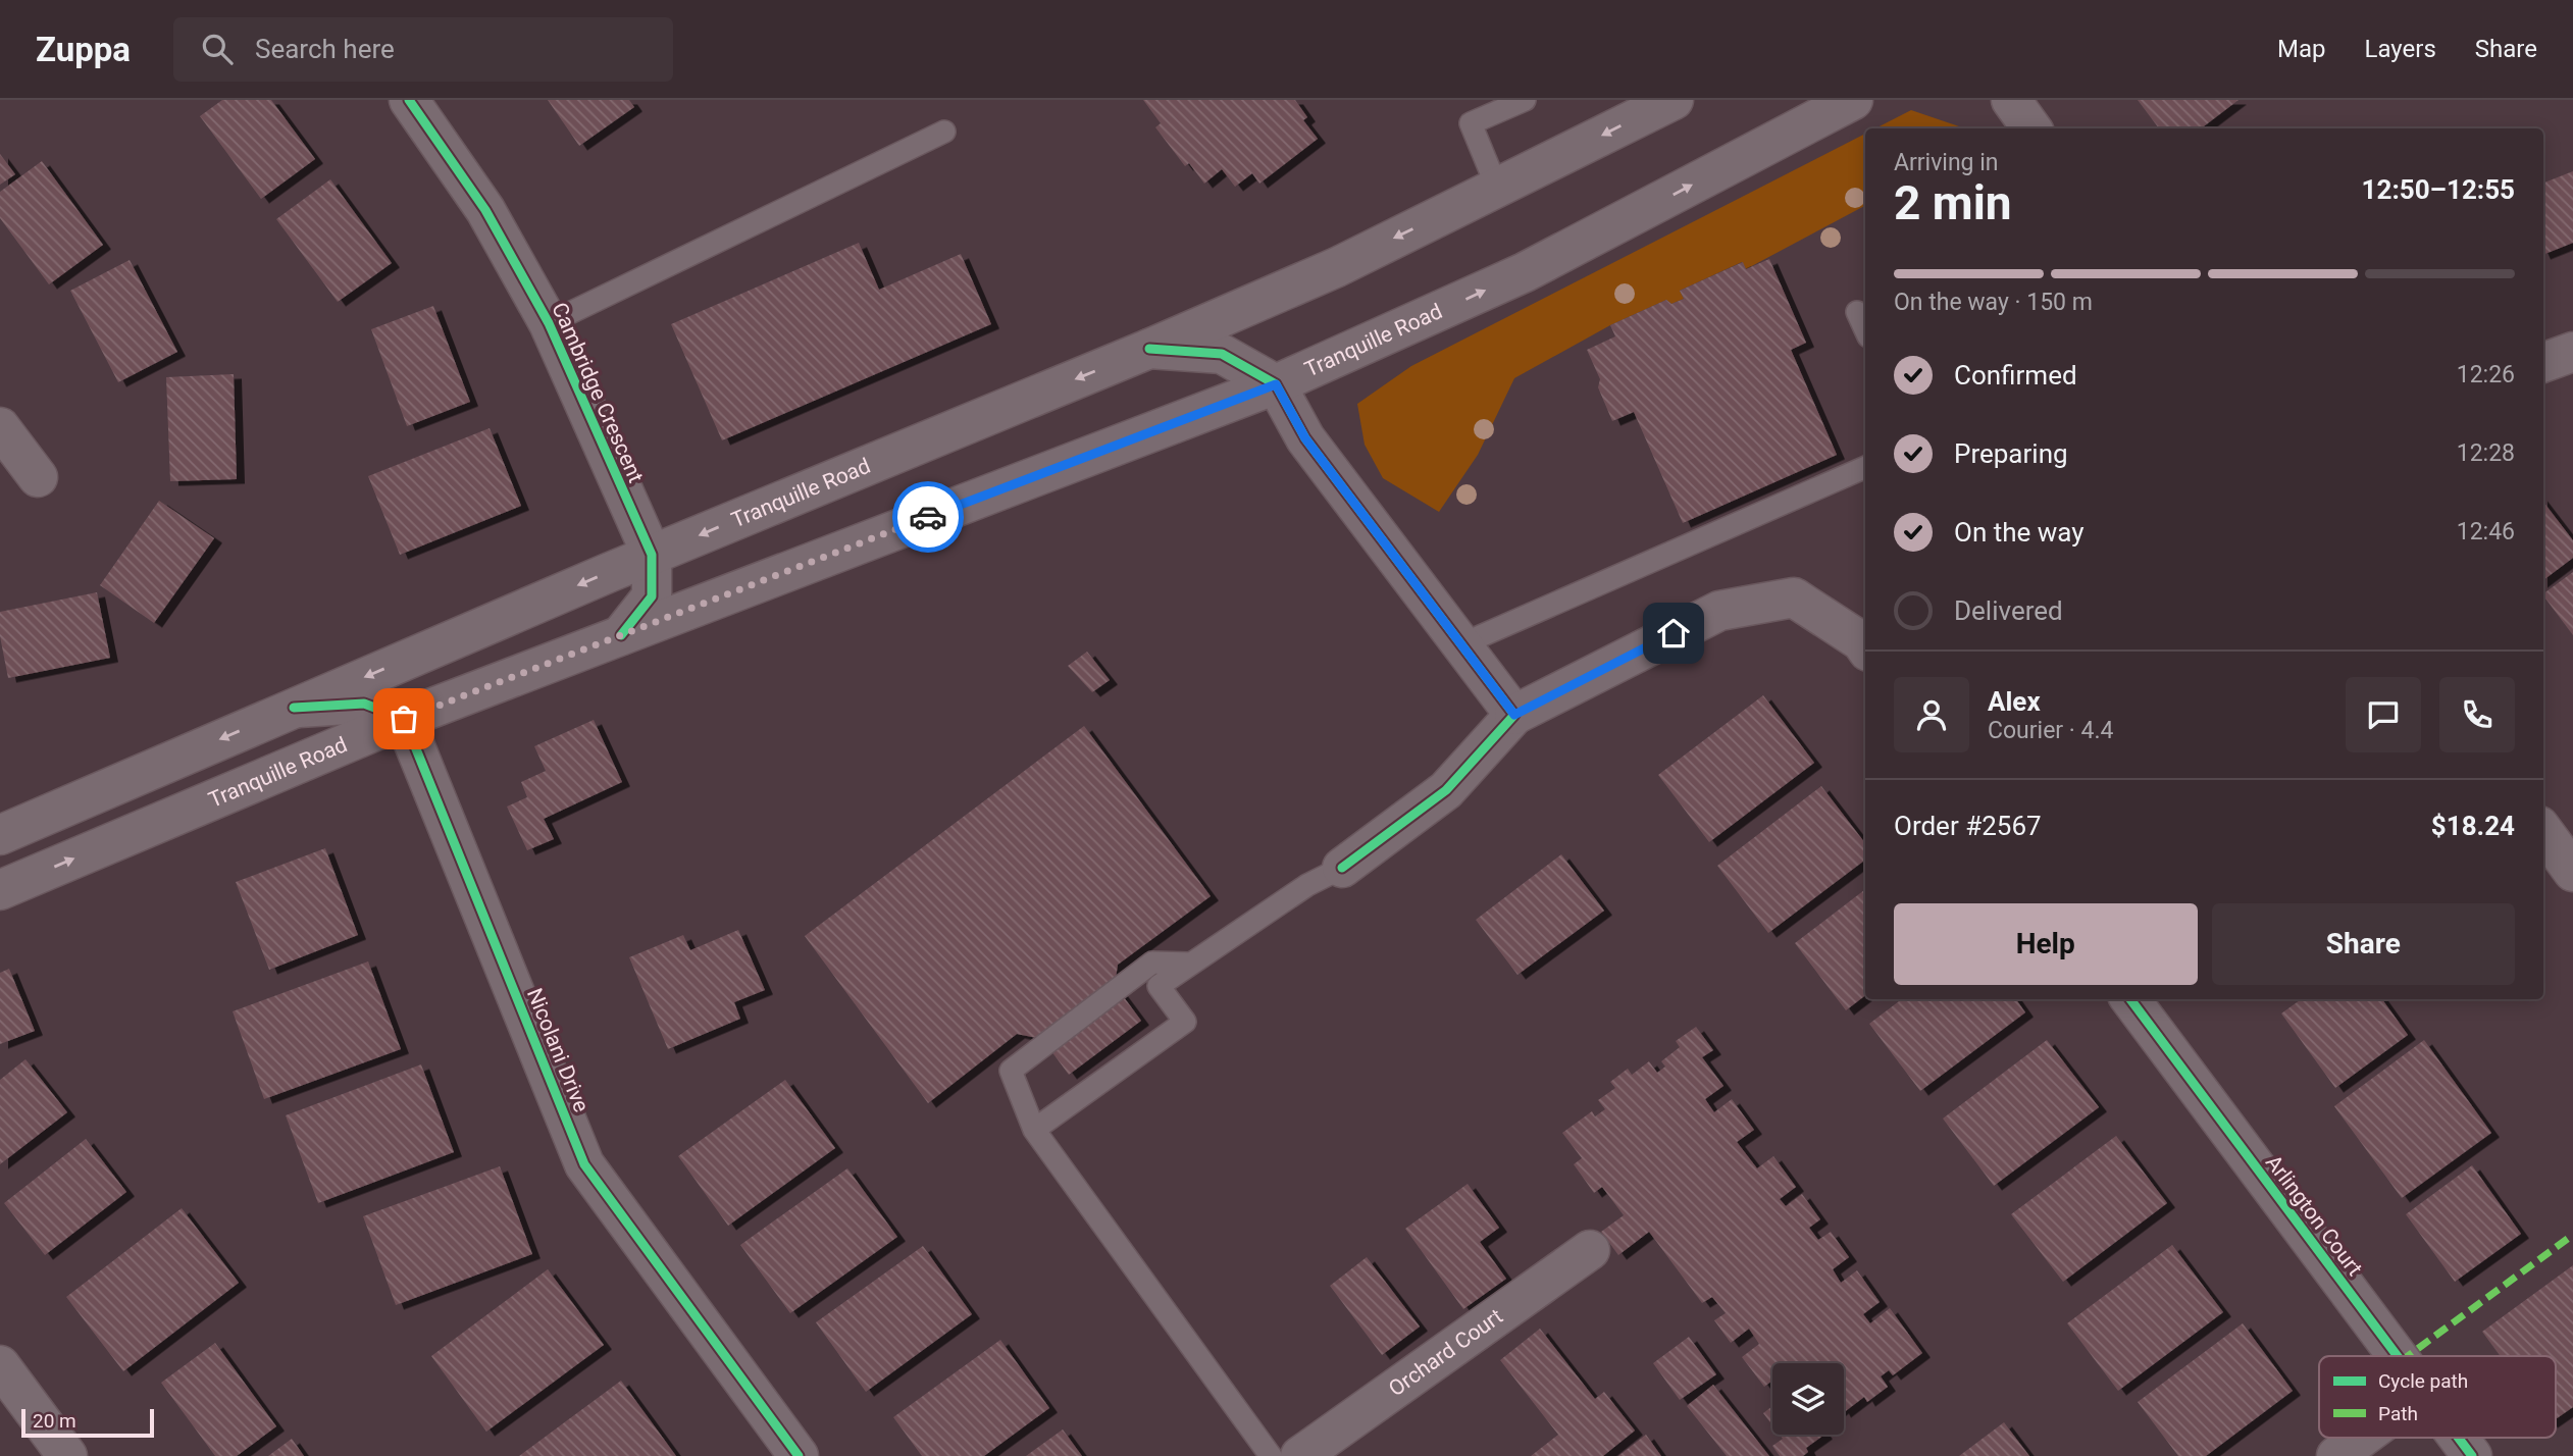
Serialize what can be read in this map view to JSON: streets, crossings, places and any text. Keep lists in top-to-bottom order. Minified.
{"streets":{"street":["Tranquille Road","Cambridge Crescent","Nicolani Drive","Arlington Court","Orchard Court"]},"crossings":[["Tranquille Road","Cambridge Crescent"],["Tranquille Road","Nicolani Drive"]],"legend":["Cycle path","Path"],"scale_bar":"20 m","page":{"header":"Zuppa","search":"Search here","nav":["Map","Layers","Share"],"heading":["2 min","Arriving in","12:50–12:55"],"panel":["Alex","Courier · 4.4","Order #2567","$18.24"],"bar":"On the way · 150 m","list":[["Confirmed","12:26"],["Preparing","12:28"],["On the way","12:46"],"Delivered"],"buttons":["Help","Share"],"scale":"20 m"}}
